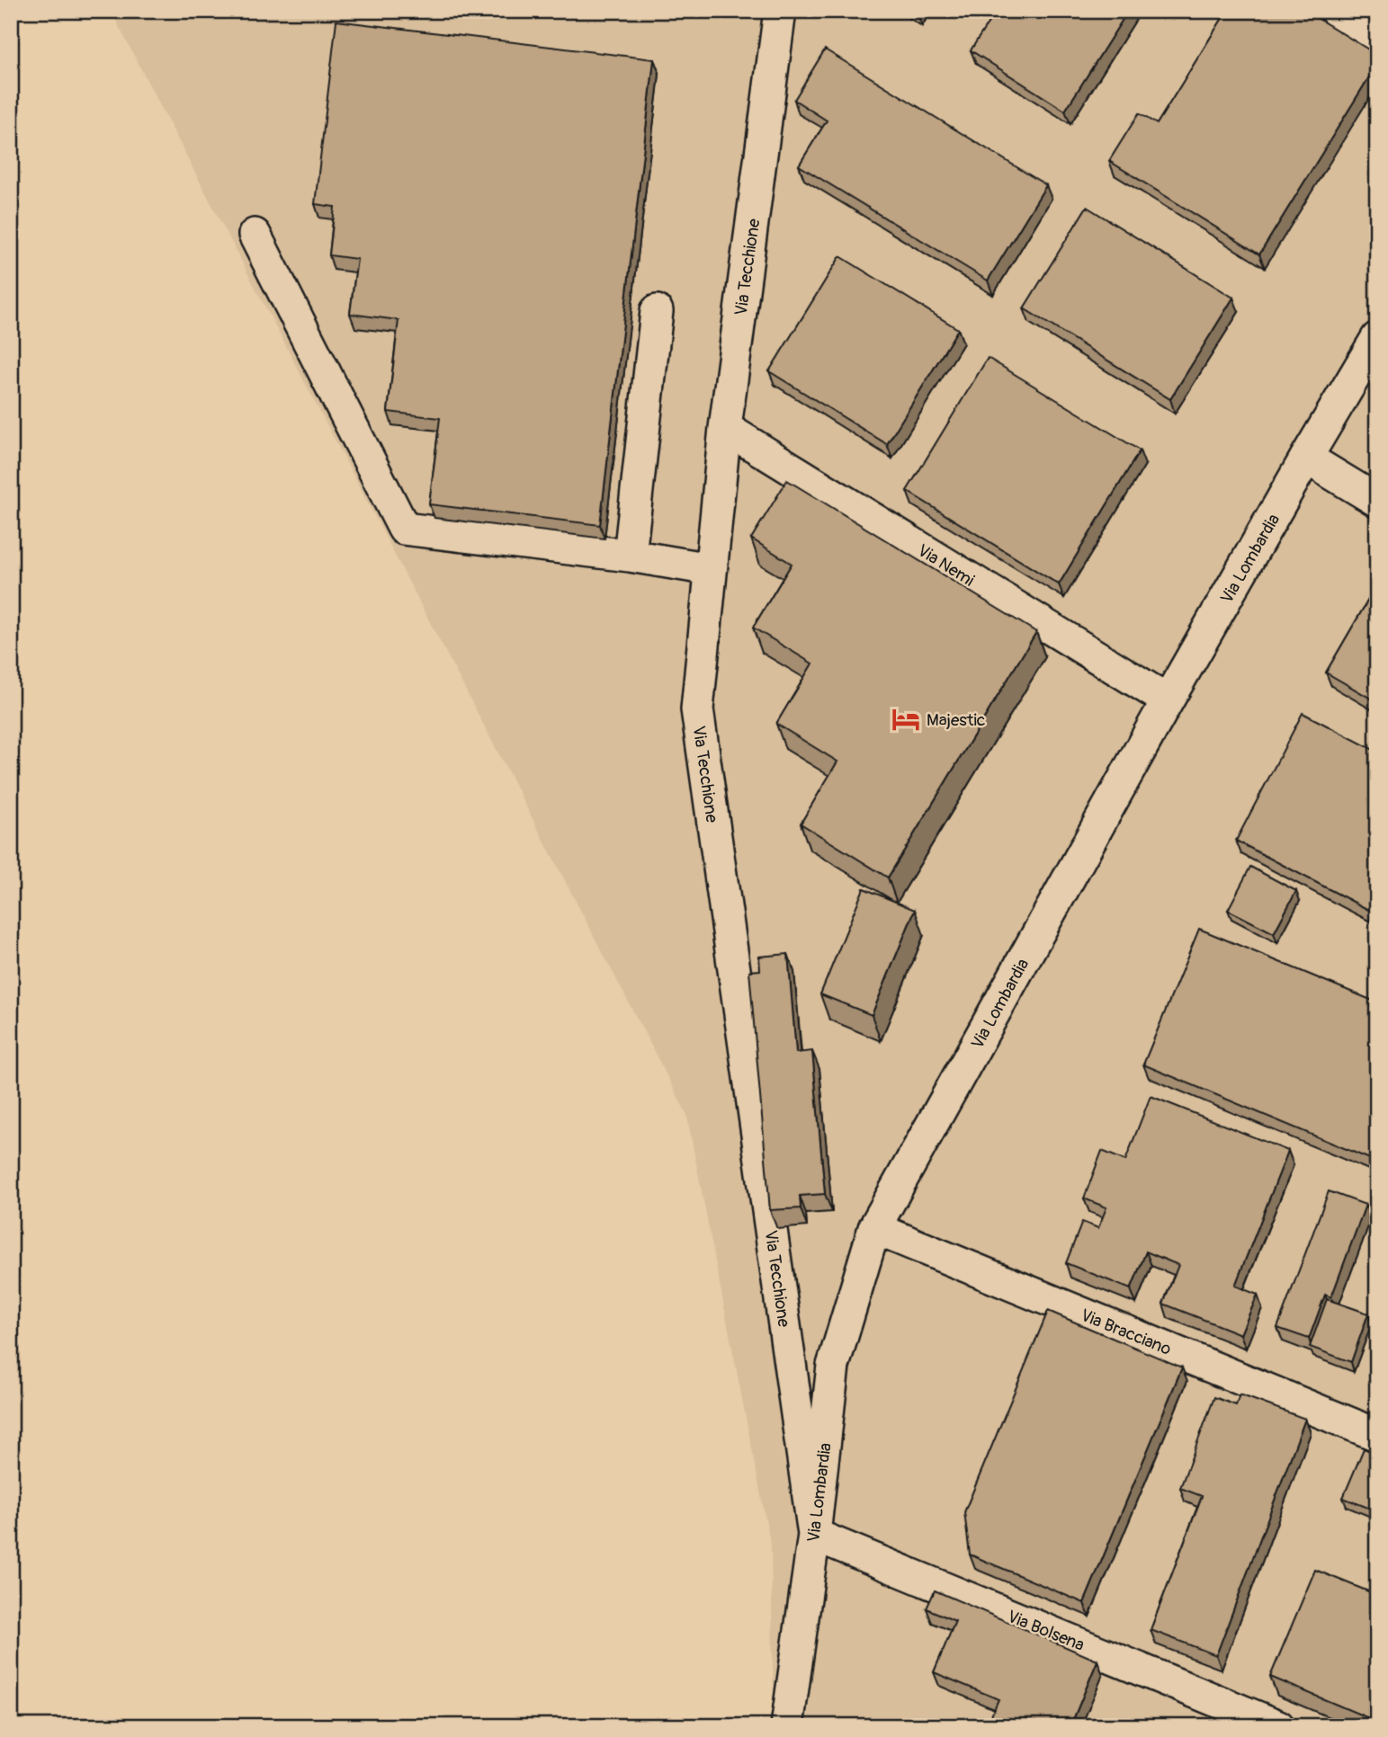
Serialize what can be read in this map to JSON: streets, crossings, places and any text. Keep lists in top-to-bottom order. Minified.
{"streets":{"street":["Via Tecchione","Via Lombardia","Via Nemi","Via Bracciano","Via Bolsena"]},"crossings":[["Via Tecchione","Via Lombardia"],["Via Tecchione","Via Nemi"],["Via Tecchione","Via Bolsena"],["Via Lombardia","Via Nemi"],["Via Lombardia","Via Bracciano"],["Via Lombardia","Via Bolsena"]],"places":{"hotel":["Majestic"]}}
